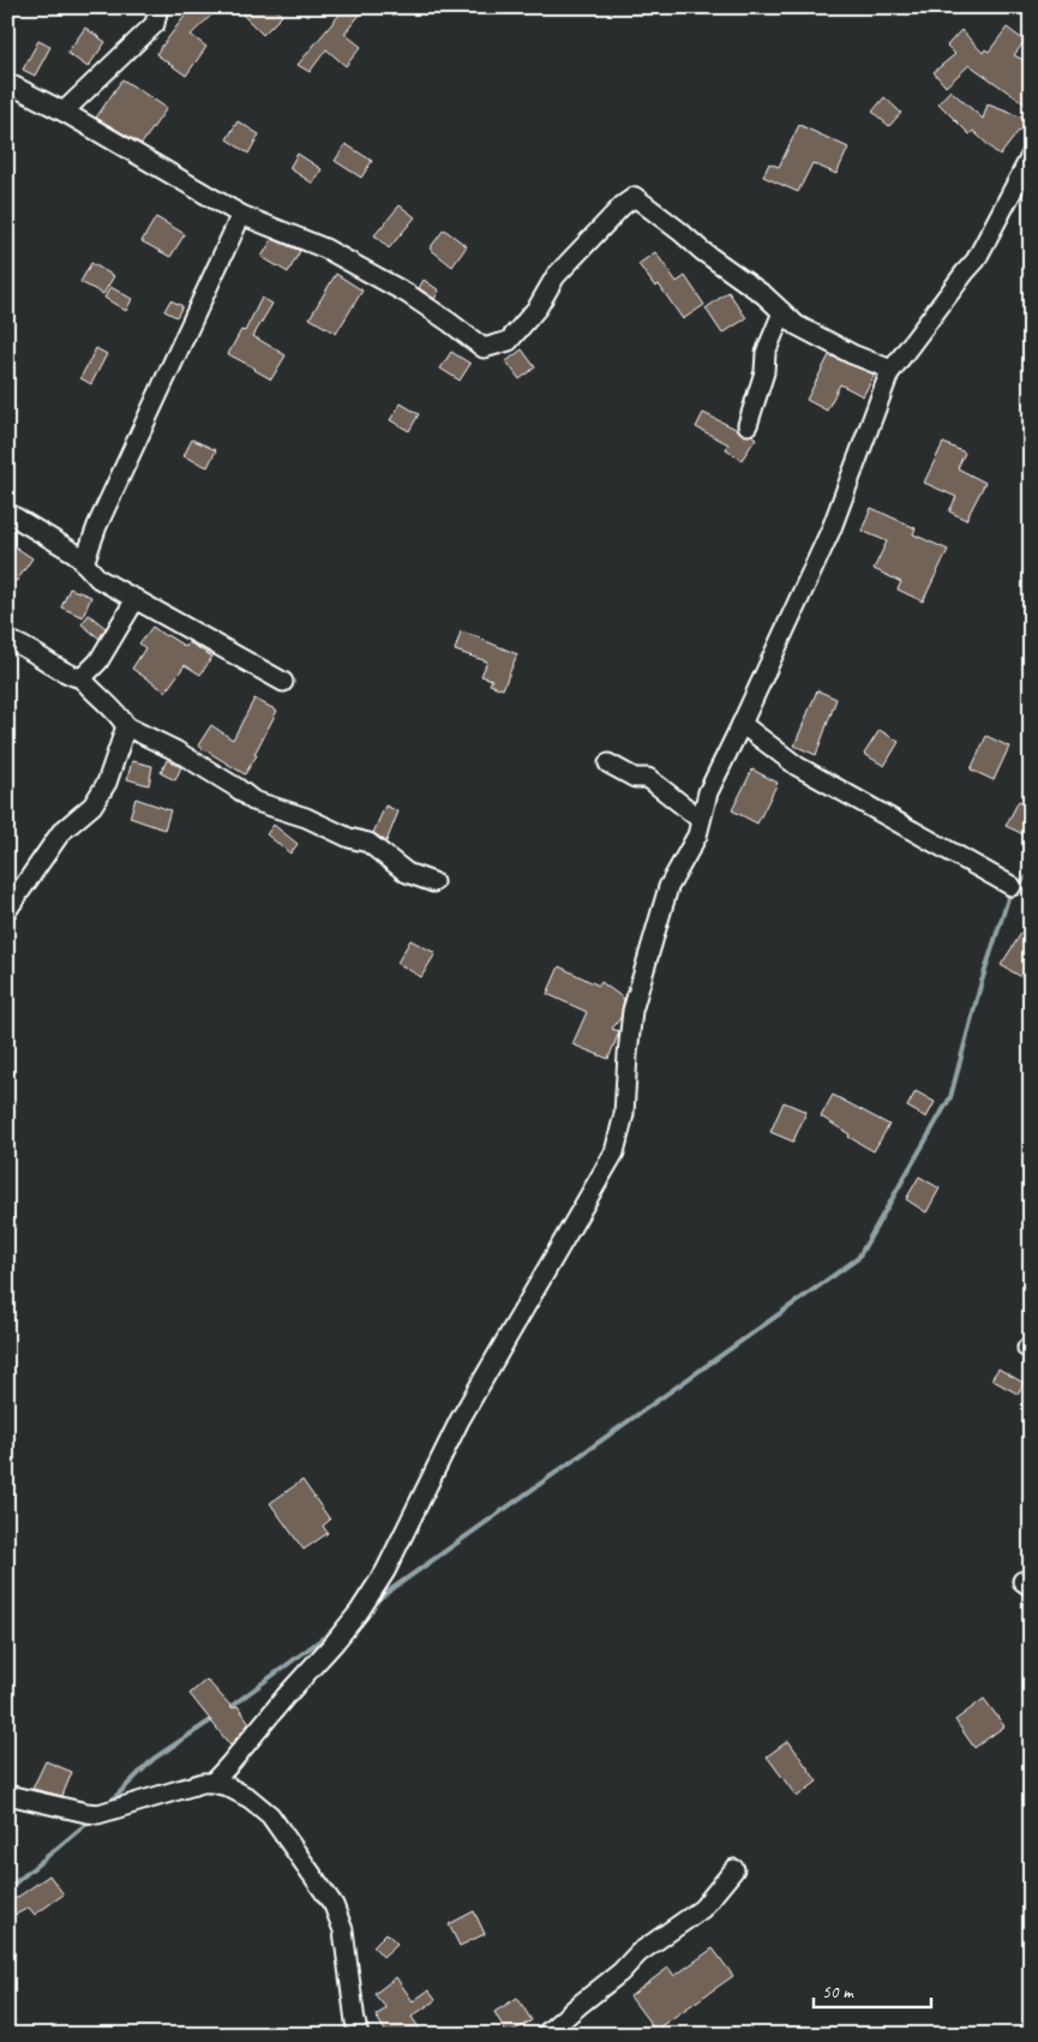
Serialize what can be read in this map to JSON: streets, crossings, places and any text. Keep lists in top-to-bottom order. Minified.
{"scale_bar":"50 m"}
